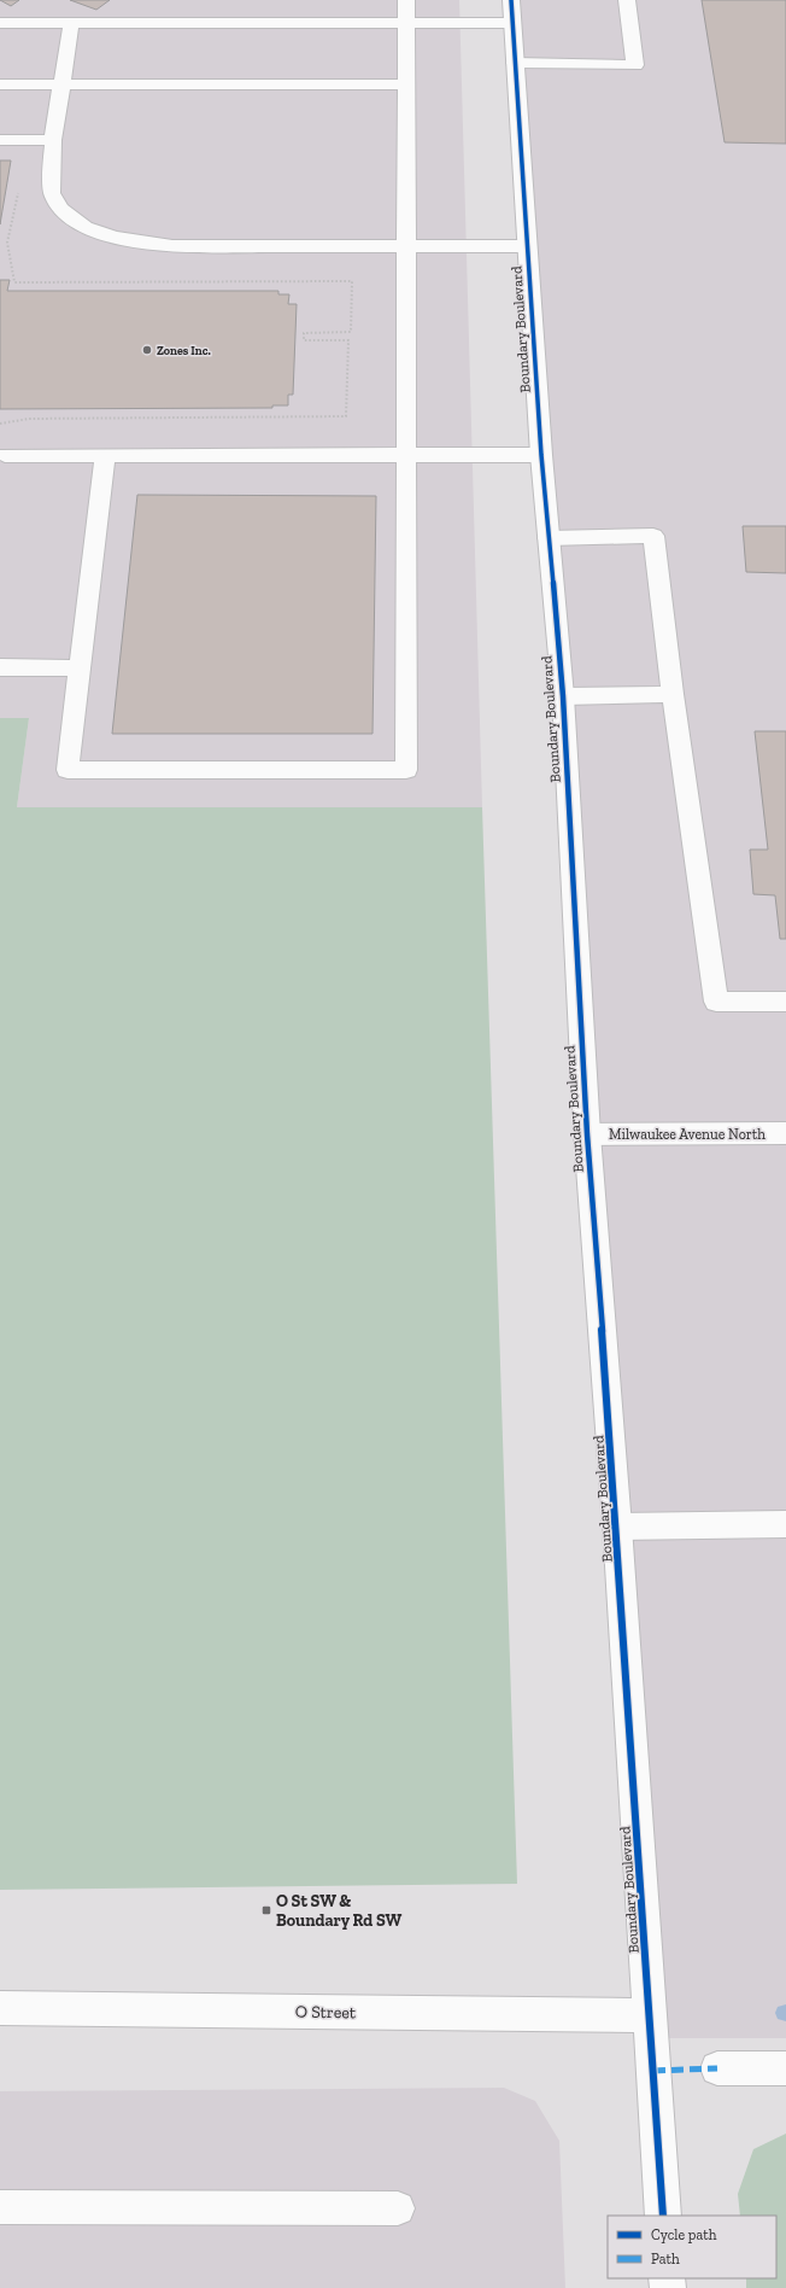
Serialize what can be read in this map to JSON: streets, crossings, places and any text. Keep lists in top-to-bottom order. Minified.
{"streets":{"street":["Boundary Boulevard","Milwaukee Avenue North","O Street"]},"crossings":[["Boundary Boulevard","Milwaukee Avenue North"],["Boundary Boulevard","O Street"]],"places":{"other":["Zones Inc."],"transit":["O St SW & Boundary Rd SW"]},"legend":["Cycle path","Path"]}
